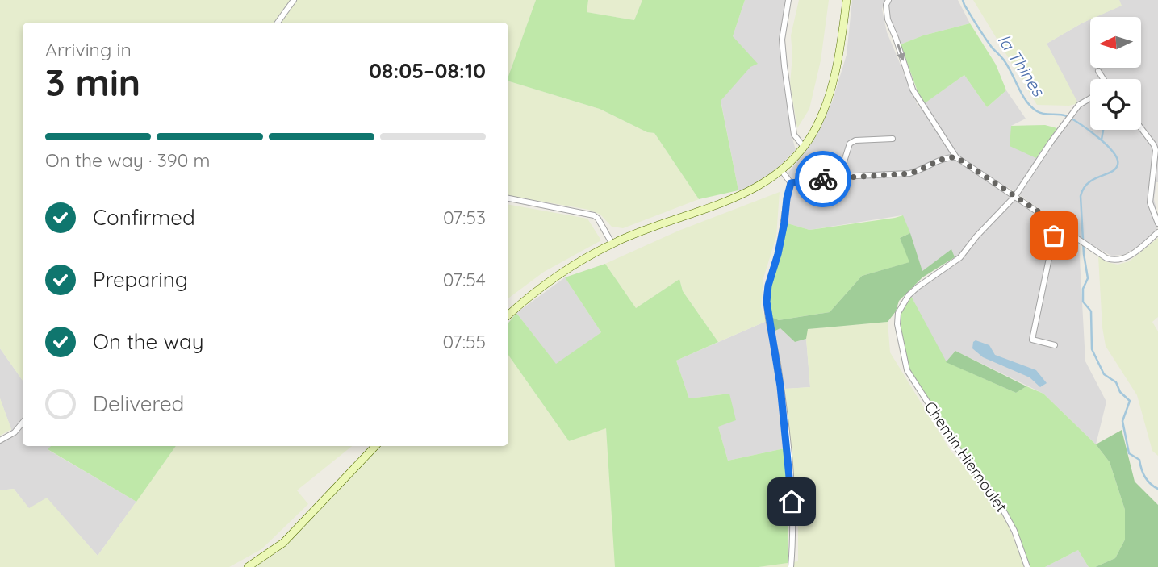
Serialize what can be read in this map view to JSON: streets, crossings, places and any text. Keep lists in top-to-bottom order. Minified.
{"streets":{"street":["Chemin Hiernoulet"]},"water":["la Thines"],"north":"left","page":{"heading":["3 min","Arriving in","08:05–08:10"],"bar":"On the way · 390 m","list":[["Confirmed","07:53"],["Preparing","07:54"],["On the way","07:55"],"Delivered"]}}
